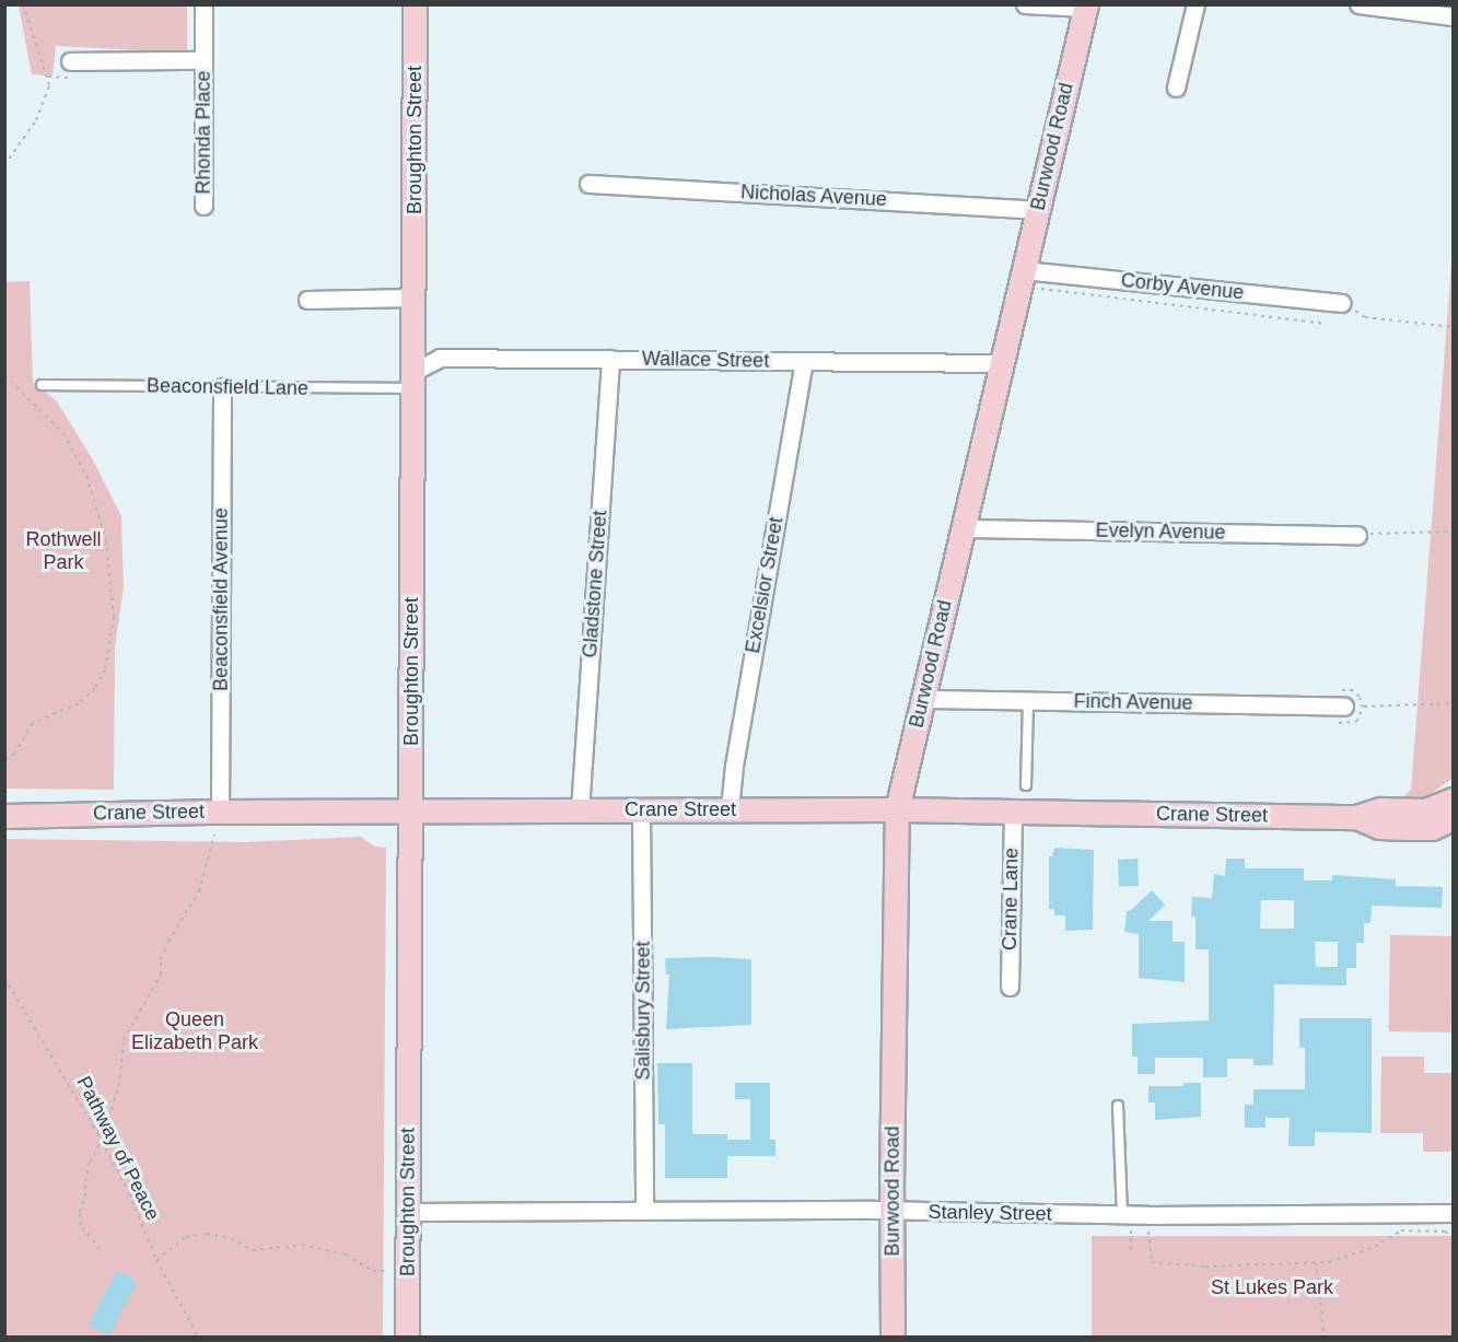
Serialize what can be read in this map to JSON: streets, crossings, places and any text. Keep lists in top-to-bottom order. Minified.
{"streets":{"main road":["Broughton Street","Burwood Road","Crane Street"],"street":["Rhonda Place","Nicholas Avenue","Corby Avenue","Wallace Street","Evelyn Avenue","Gladstone Street","Excelsior Street","Beaconsfield Avenue","Finch Avenue","Crane Lane","Salisbury Street","Stanley Street"],"lane":["Beaconsfield Lane"],"path":["Pathway of Peace"]},"crossings":[["Broughton Street","Wallace Street"],["Broughton Street","Beaconsfield Lane"],["Broughton Street","Crane Street"],["Broughton Street","Stanley Street"],["Burwood Road","Nicholas Avenue"],["Burwood Road","Corby Avenue"],["Burwood Road","Wallace Street"],["Burwood Road","Evelyn Avenue"],["Burwood Road","Finch Avenue"],["Burwood Road","Crane Street"],["Burwood Road","Stanley Street"],["Wallace Street","Beaconsfield Lane"],["Wallace Street","Gladstone Street"],["Wallace Street","Excelsior Street"],["Beaconsfield Lane","Beaconsfield Avenue"],["Gladstone Street","Crane Street"],["Excelsior Street","Crane Street"],["Beaconsfield Avenue","Crane Street"],["Crane Street","Crane Lane"],["Crane Street","Salisbury Street"],["Salisbury Street","Stanley Street"]],"parks":["Rothwell Park","Queen Elizabeth Park","St Lukes Park"]}
